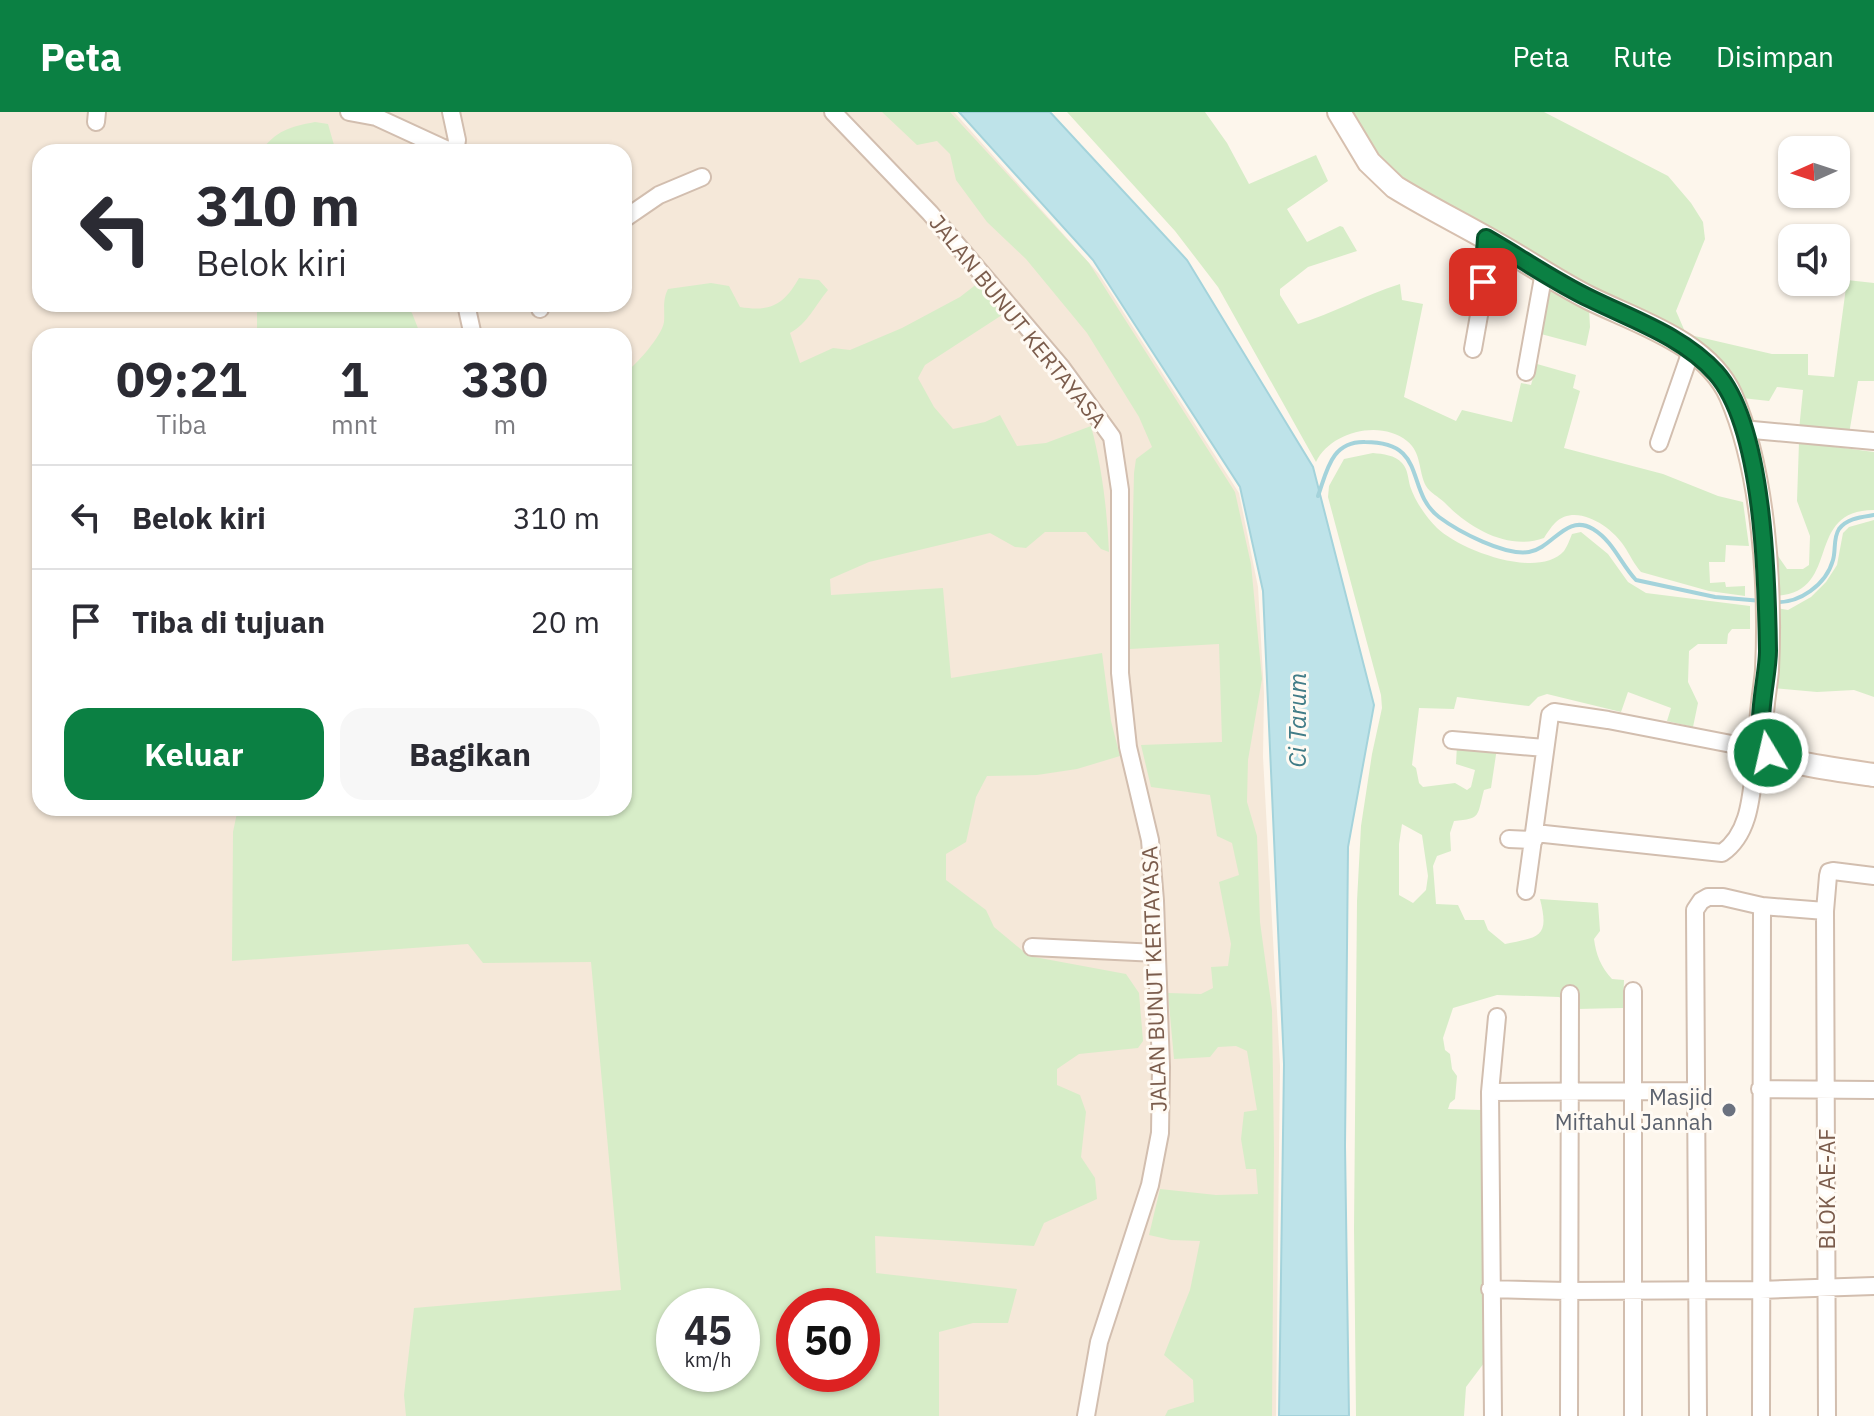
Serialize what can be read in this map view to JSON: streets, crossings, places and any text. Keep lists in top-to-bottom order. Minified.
{"streets":{"street":["JALAN BUNUT KERTAYASA","BLOK AE-AF"]},"water":["Ci Tarum"],"places":["Masjid Miftahul Jannah"],"north":"left","page":{"header":"Peta","nav":["Peta","Rute","Disimpan"],"turn":["310 m","Belok kiri"],"eta":["09:21","Tiba","1","mnt","330","m"],"list":[{"name":"Belok kiri","value":"310 m"},{"name":"Tiba di tujuan","value":"20 m"}],"buttons":["Keluar","Bagikan"],"speed":"45 km/h","limit":"50"}}
